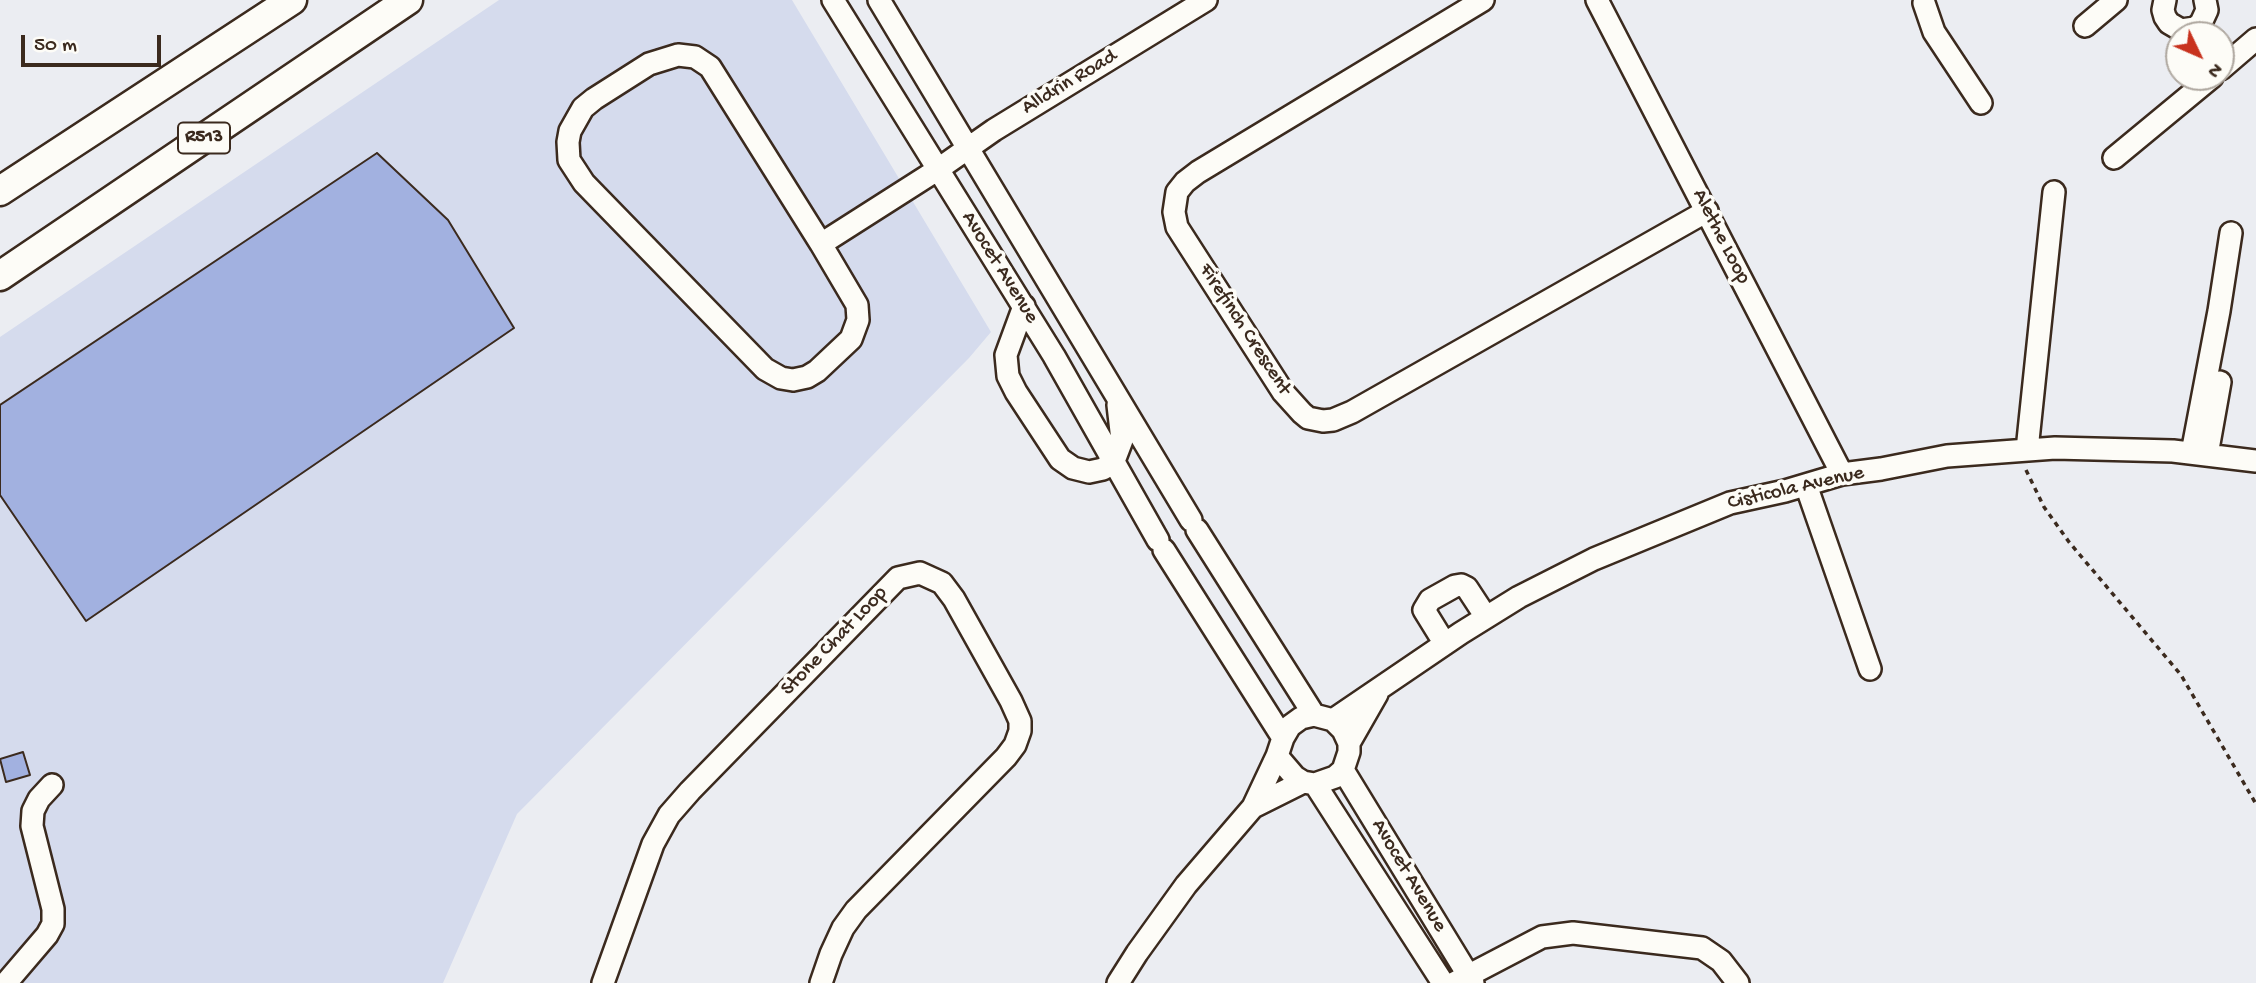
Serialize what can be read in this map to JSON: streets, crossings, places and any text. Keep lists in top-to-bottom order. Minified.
{"streets":{"main road":["R513"],"street":["Alldrin Road","Alethe Loop","Avocet Avenue","Firefinch Crescent","Cisticola Avenue","Stone Chat Loop"]},"crossings":[["Alldrin Road","Avocet Avenue"],["Alethe Loop","Firefinch Crescent"],["Alethe Loop","Cisticola Avenue"],["Avocet Avenue","Cisticola Avenue"]],"scale_bar":"50 m","north":"bottom right"}
